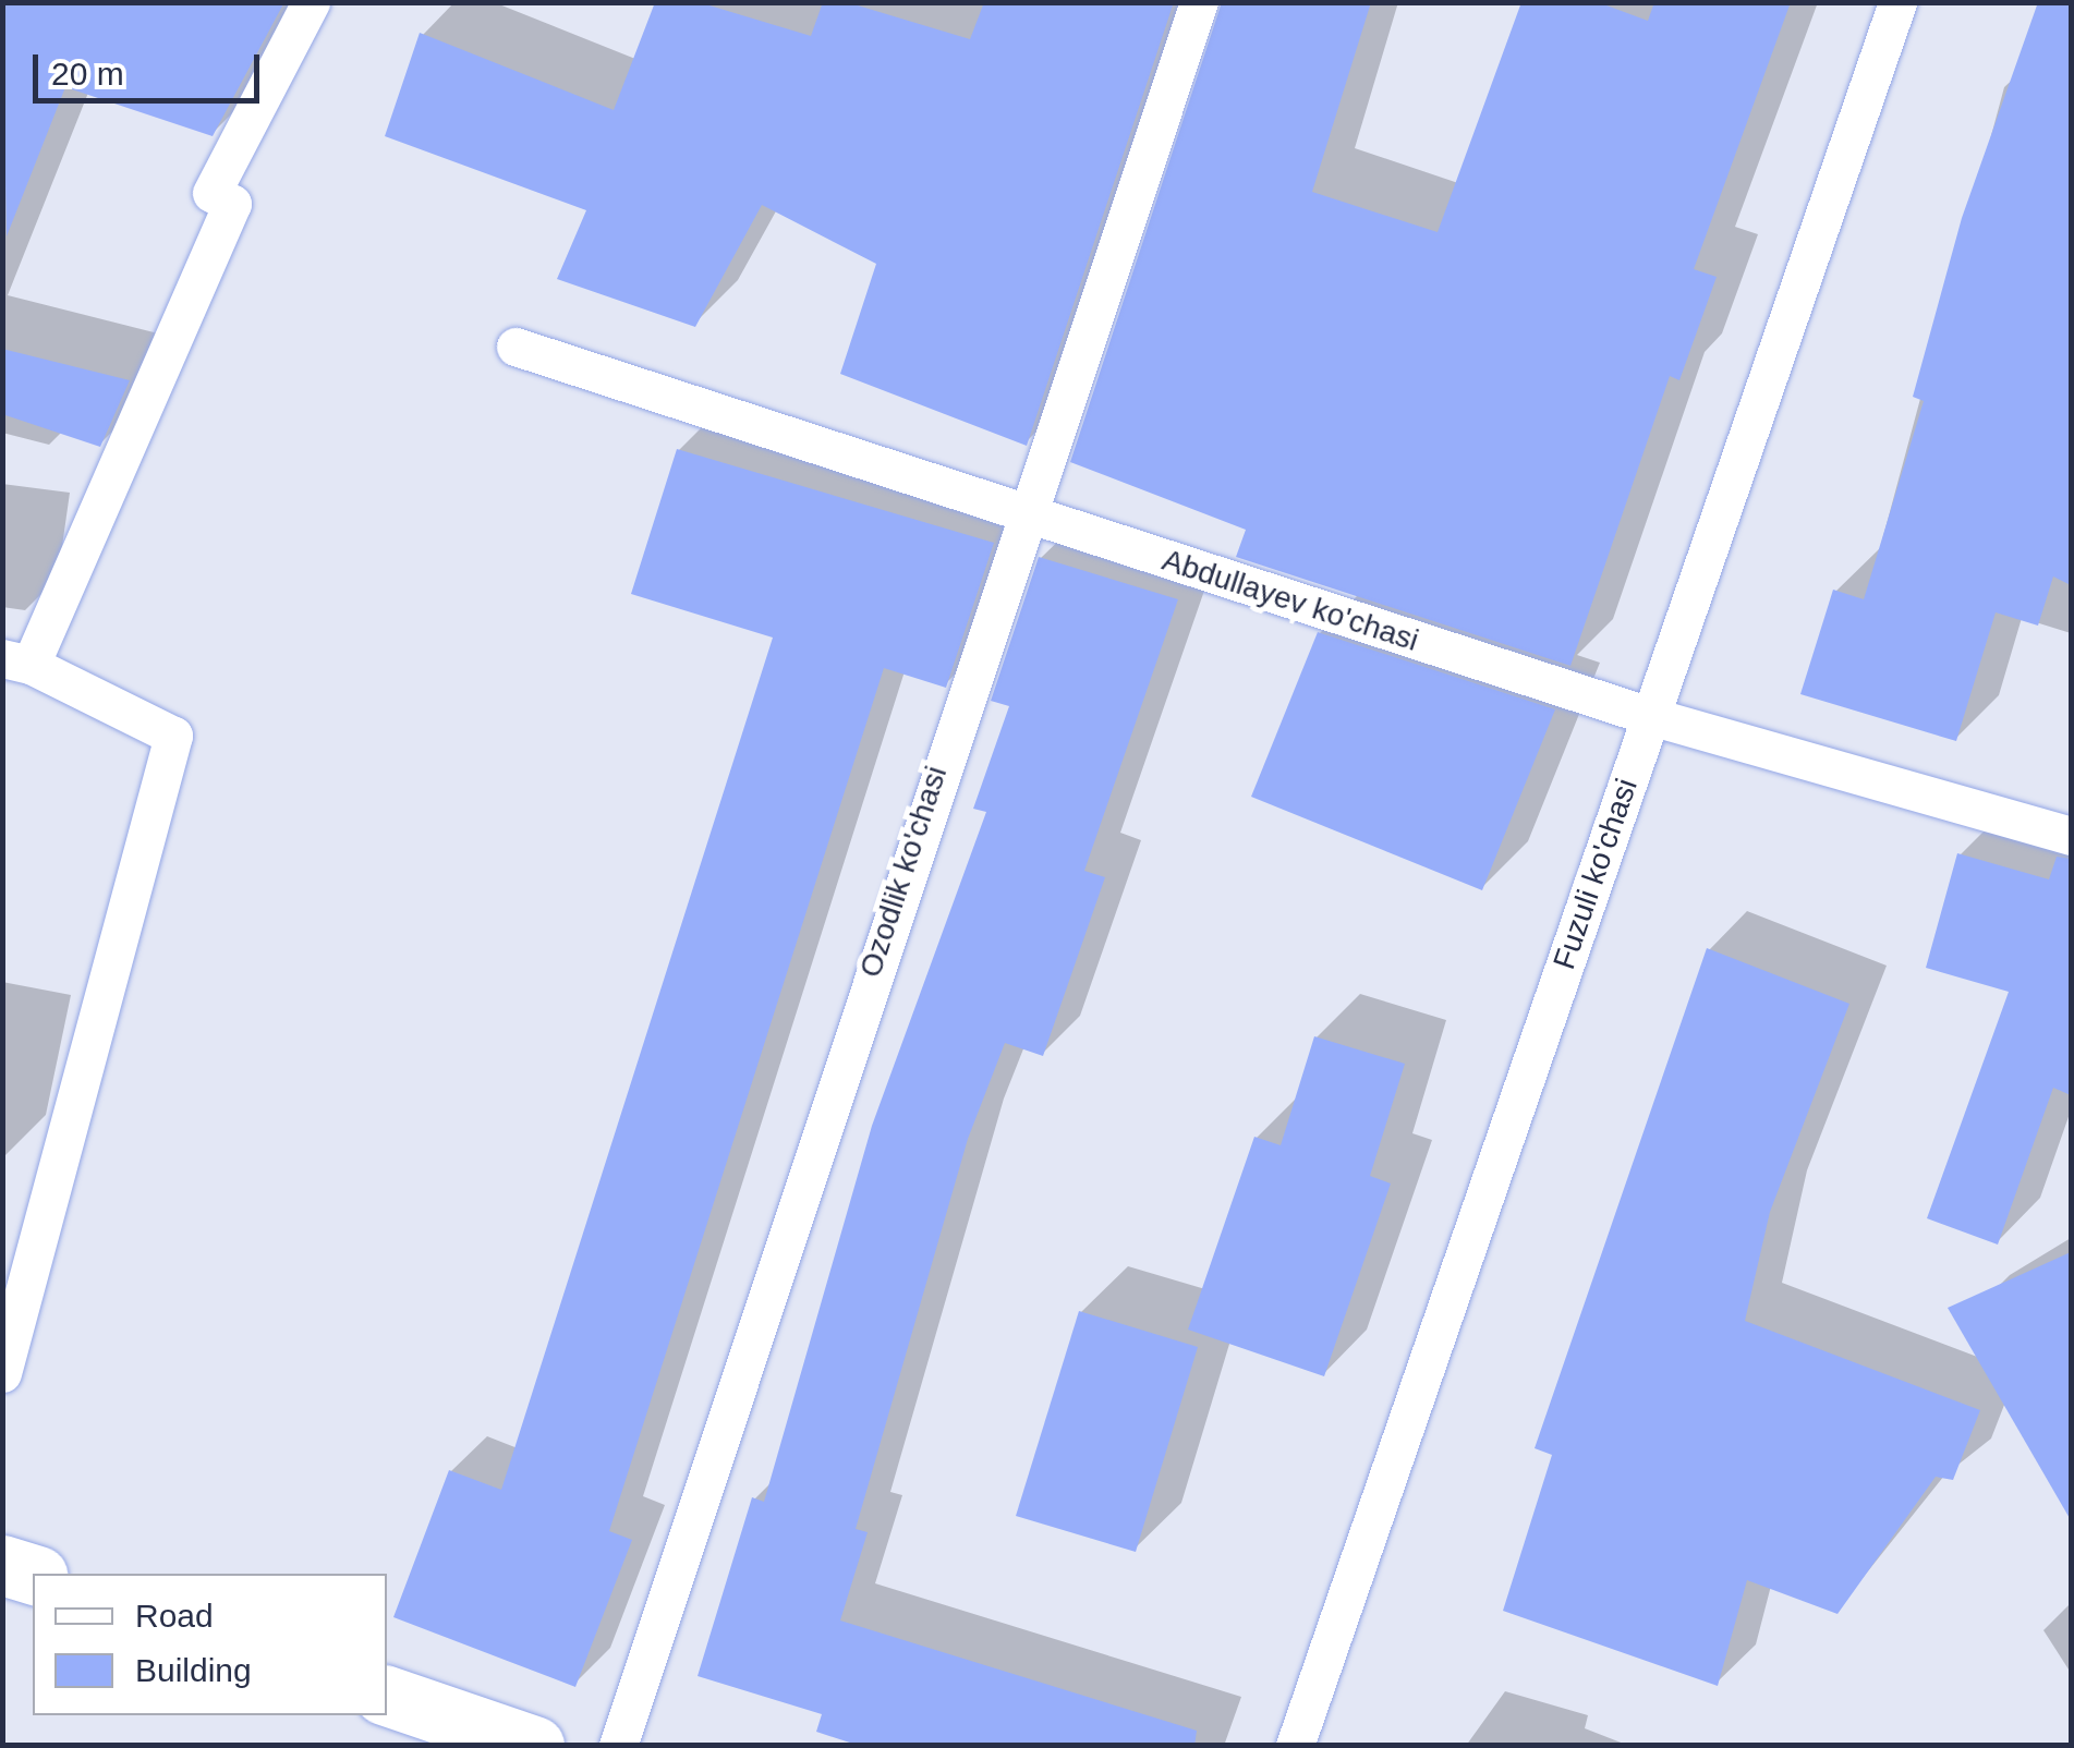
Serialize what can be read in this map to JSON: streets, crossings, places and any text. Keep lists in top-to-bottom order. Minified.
{"streets":{"lane":["Abdullayev ko'chasi","Ozodlik ko'chasi","Fuzuli ko'chasi"]},"crossings":[["Abdullayev ko'chasi","Ozodlik ko'chasi"],["Abdullayev ko'chasi","Fuzuli ko'chasi"]],"legend":["Road","Building"],"scale_bar":"20 m"}
